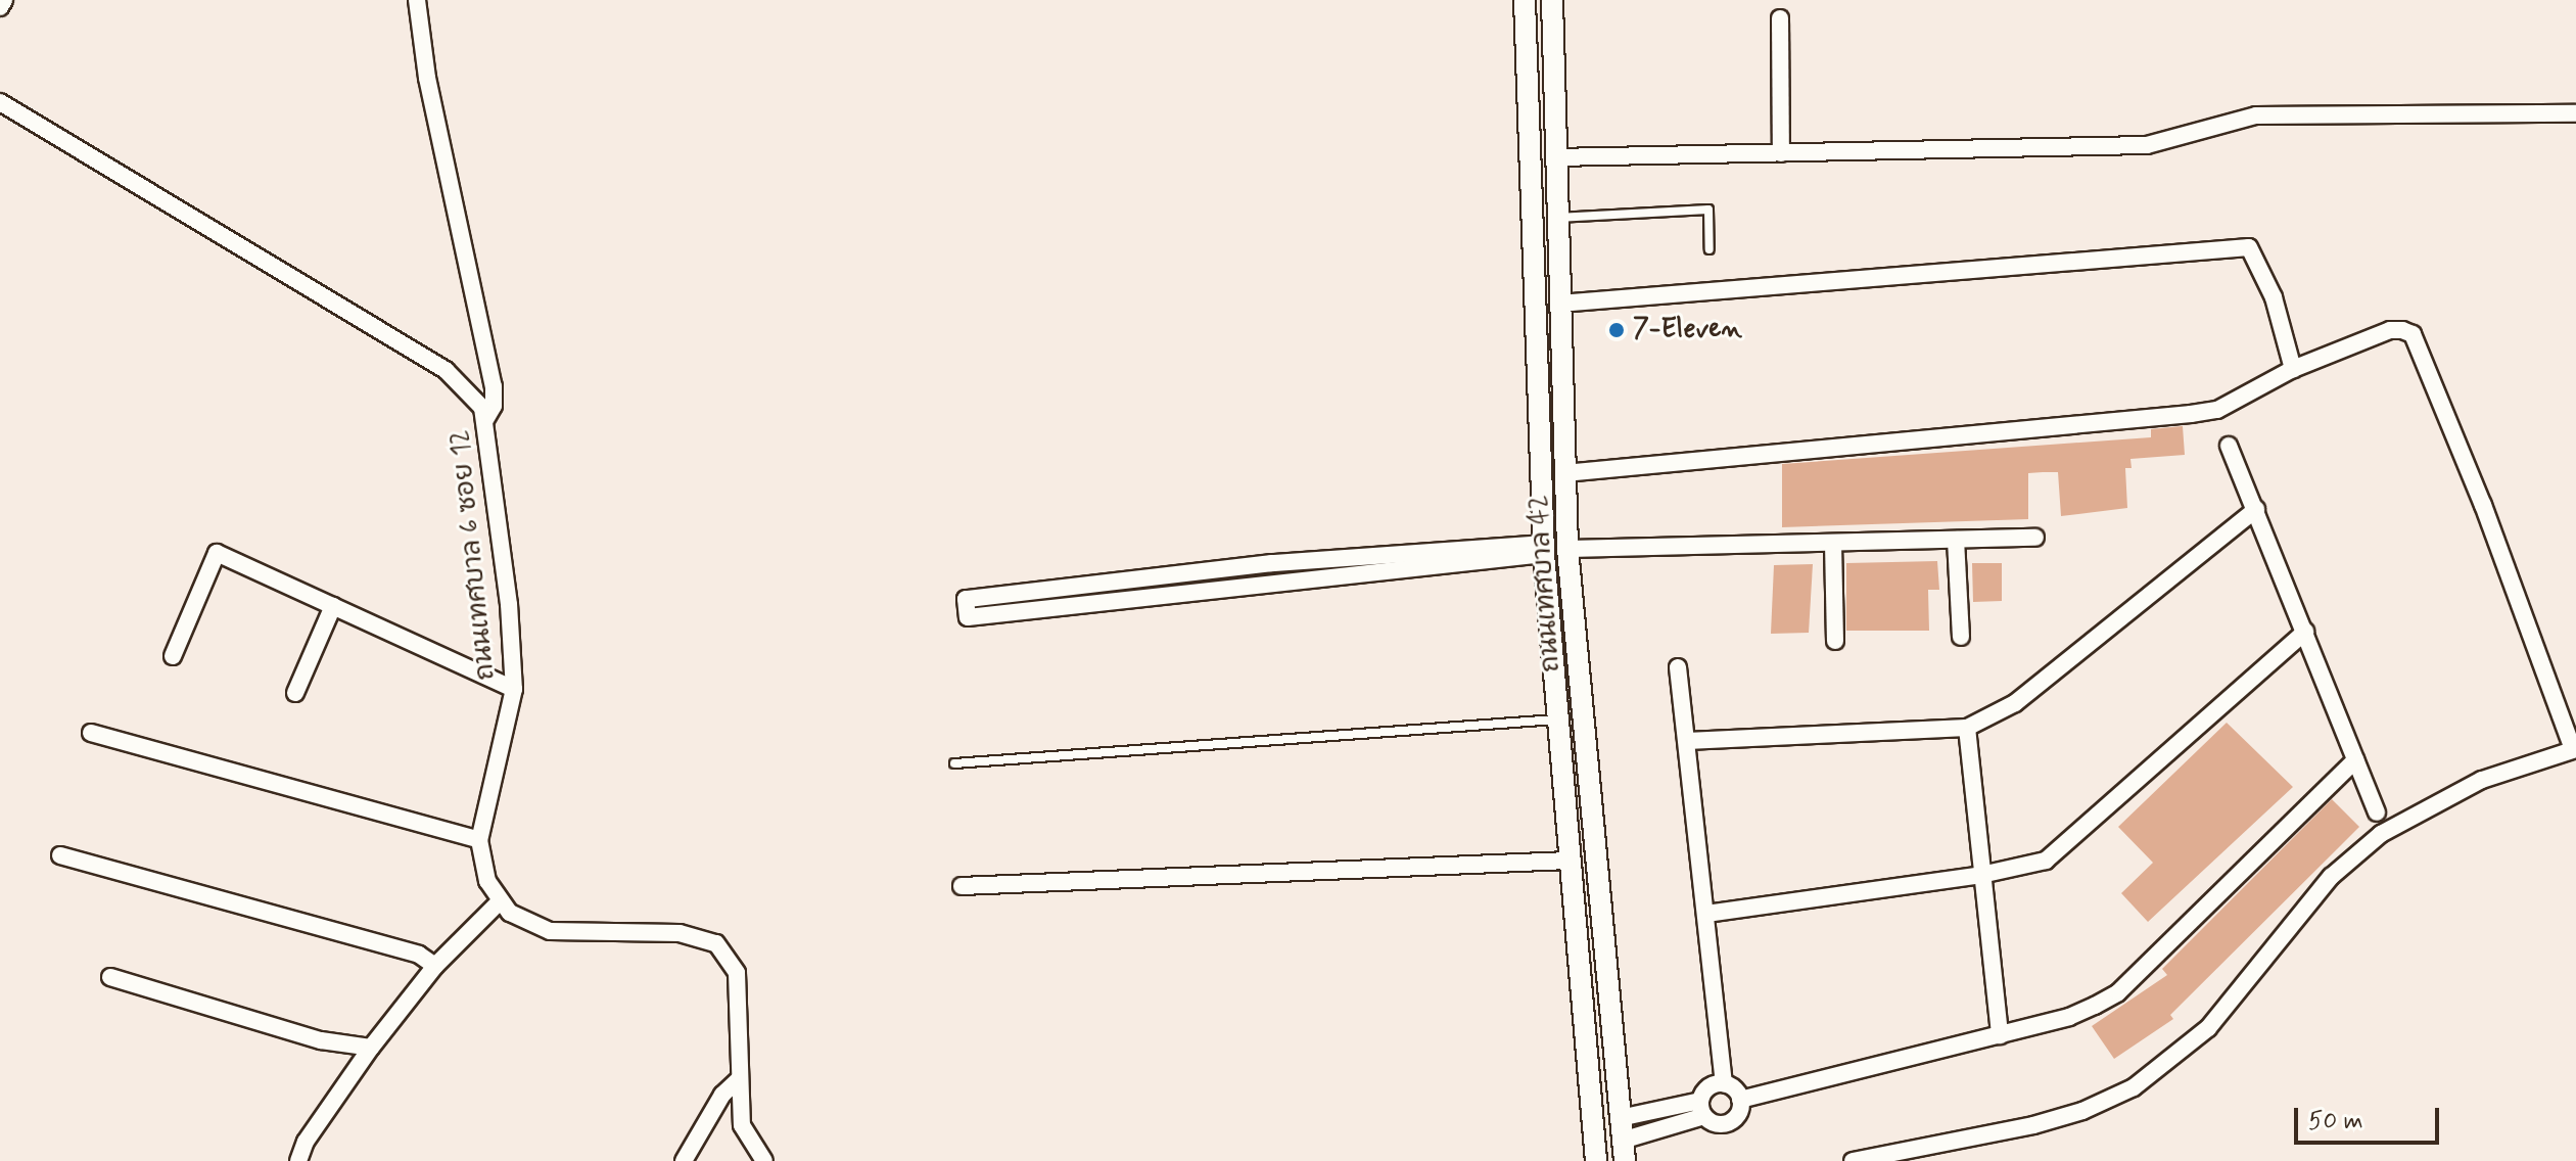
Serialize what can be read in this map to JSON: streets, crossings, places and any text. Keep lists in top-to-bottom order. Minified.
{"streets":{"street":["ถนนเทศบาล 6 ซอย 12","ถนนเทศบาล 42"]},"places":["7-Eleven"],"scale_bar":"50 m"}
